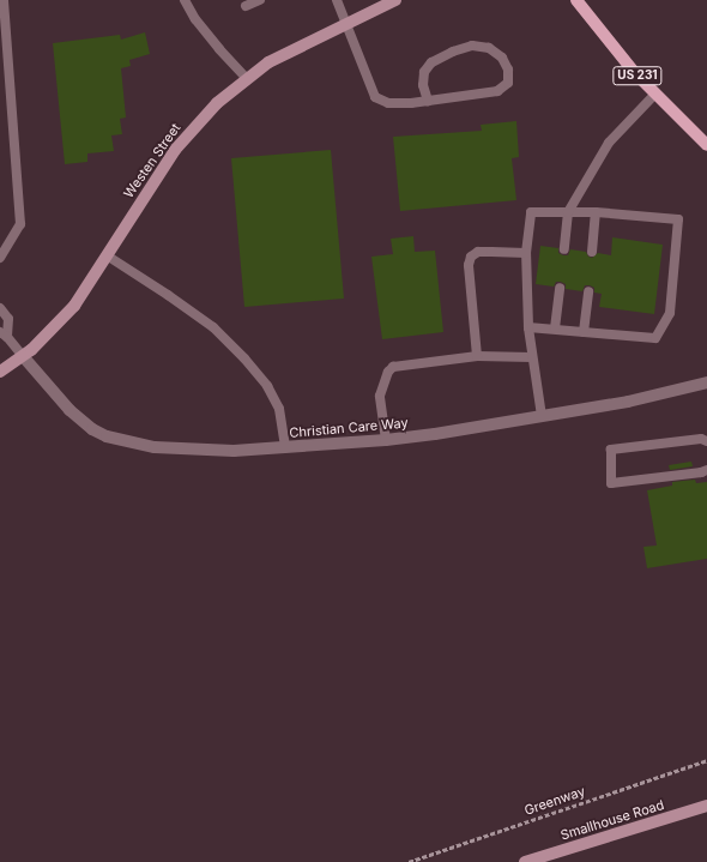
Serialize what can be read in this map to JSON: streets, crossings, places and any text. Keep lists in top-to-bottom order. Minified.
{"streets":{"main road":["US 231"],"street":["Westen Street","Christian Care Way","Smallhouse Road"],"path":["Greenway"]},"crossings":[["Westen Street","Christian Care Way"]]}
